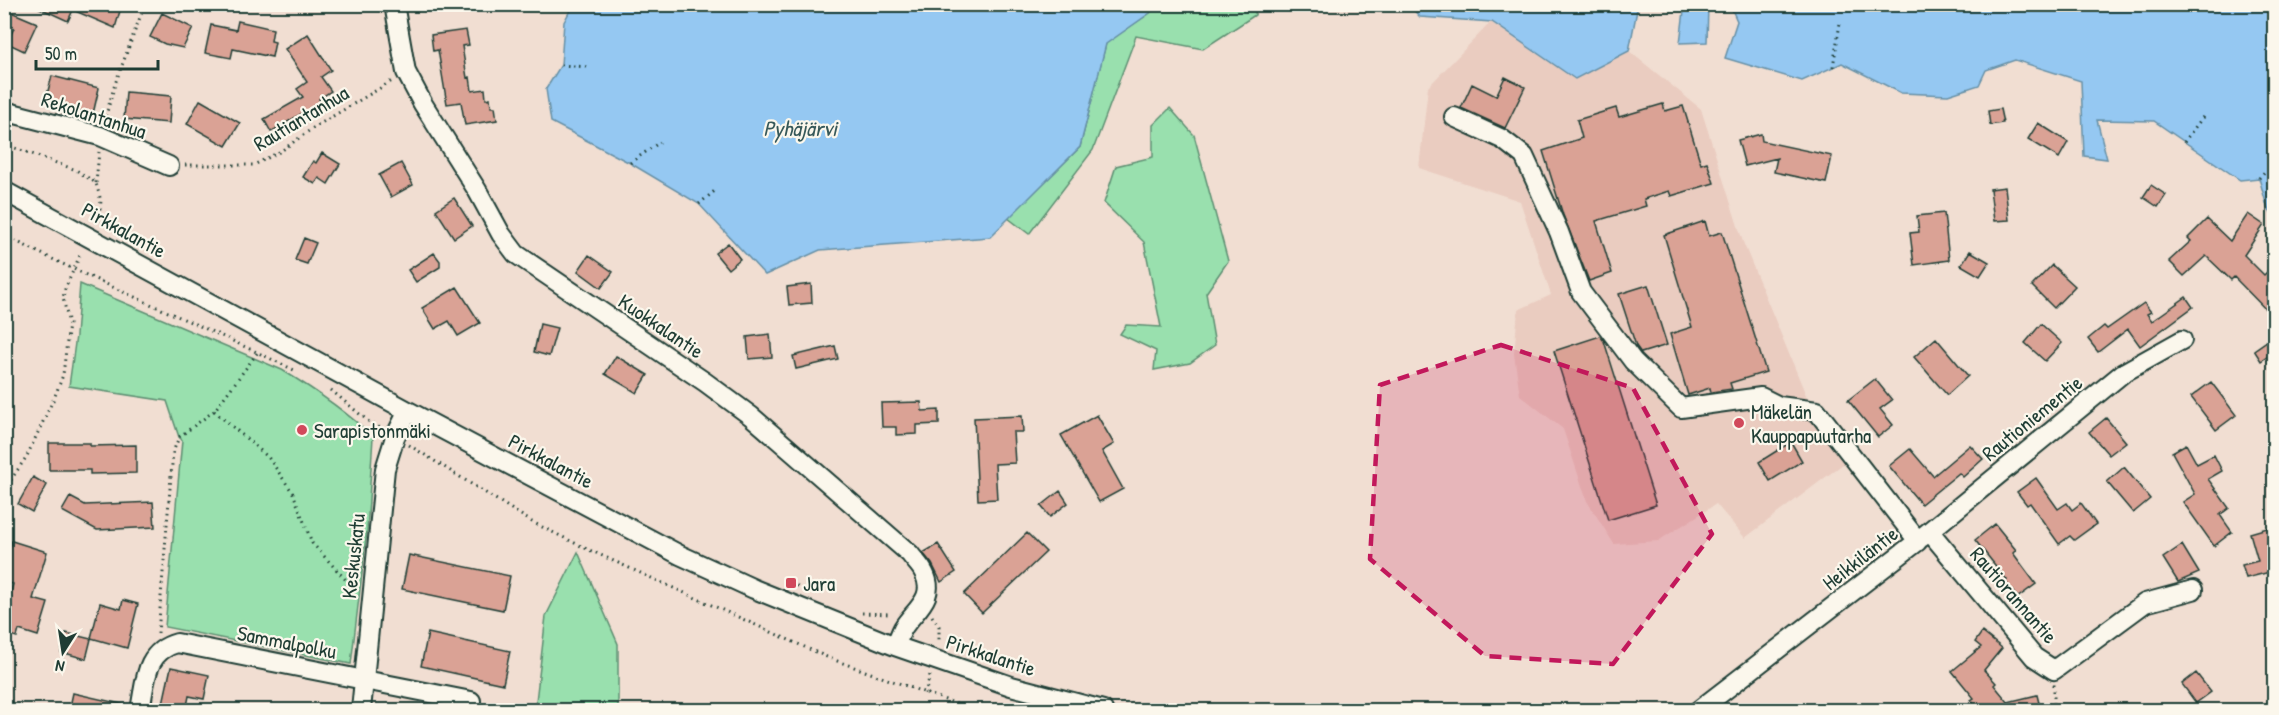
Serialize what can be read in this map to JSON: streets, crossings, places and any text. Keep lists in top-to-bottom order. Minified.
{"streets":{"street":["Rekolantanhua","Pirkkalantie","Kuokkalantie","Rautioniementie","Keskuskatu","Heikkiläntie","Rautiorannantie","Sammalpolku"],"path":["Rautiantanhua"]},"crossings":[["Rekolantanhua","Rautiantanhua"],["Rautiantanhua","Kuokkalantie"],["Pirkkalantie","Kuokkalantie"],["Pirkkalantie","Keskuskatu"],["Rautioniementie","Heikkiläntie"],["Rautioniementie","Rautiorannantie"],["Keskuskatu","Sammalpolku"],["Heikkiläntie","Rautiorannantie"]],"water":["Pyhäjärvi"],"places":{"other":["Mäkelän Kauppapuutarha","Sarapistonmäki"],"transit":["Jara"]},"scale_bar":"50 m","north":"bottom"}
